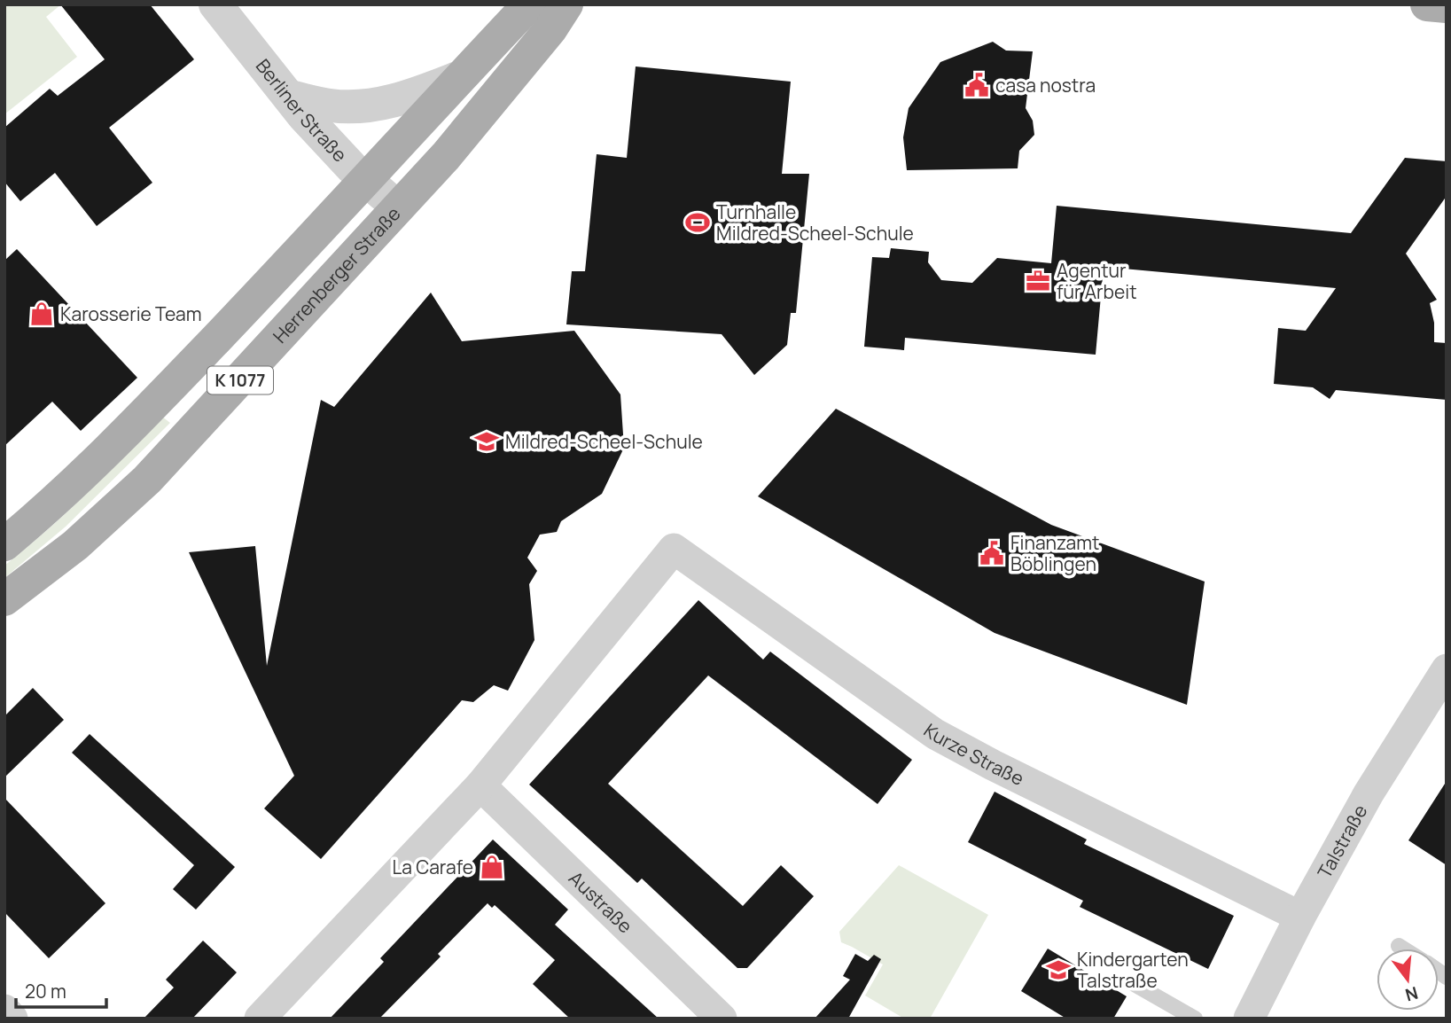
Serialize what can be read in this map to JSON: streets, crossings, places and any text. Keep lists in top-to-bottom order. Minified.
{"streets":{"main road":["Herrenberger Straße","K 1077"],"street":["Berliner Straße","Kurze Straße","Talstraße","Austraße"]},"crossings":[["Berliner Straße","Herrenberger Straße"],["Berliner Straße","K 1077"],["Herrenberger Straße","K 1077"],["Kurze Straße","Talstraße"],["Kurze Straße","Austraße"]],"places":{"public building":["casa nostra","Finanzamt Böblingen"],"sports":["Turnhalle Mildred-Scheel-Schule"],"office":["Agentur für Arbeit"],"shop":["Karosserie Team","La Carafe"],"school or university":["Mildred-Scheel-Schule","Kindergarten Talstraße"]},"scale_bar":"20 m","north":"bottom"}
